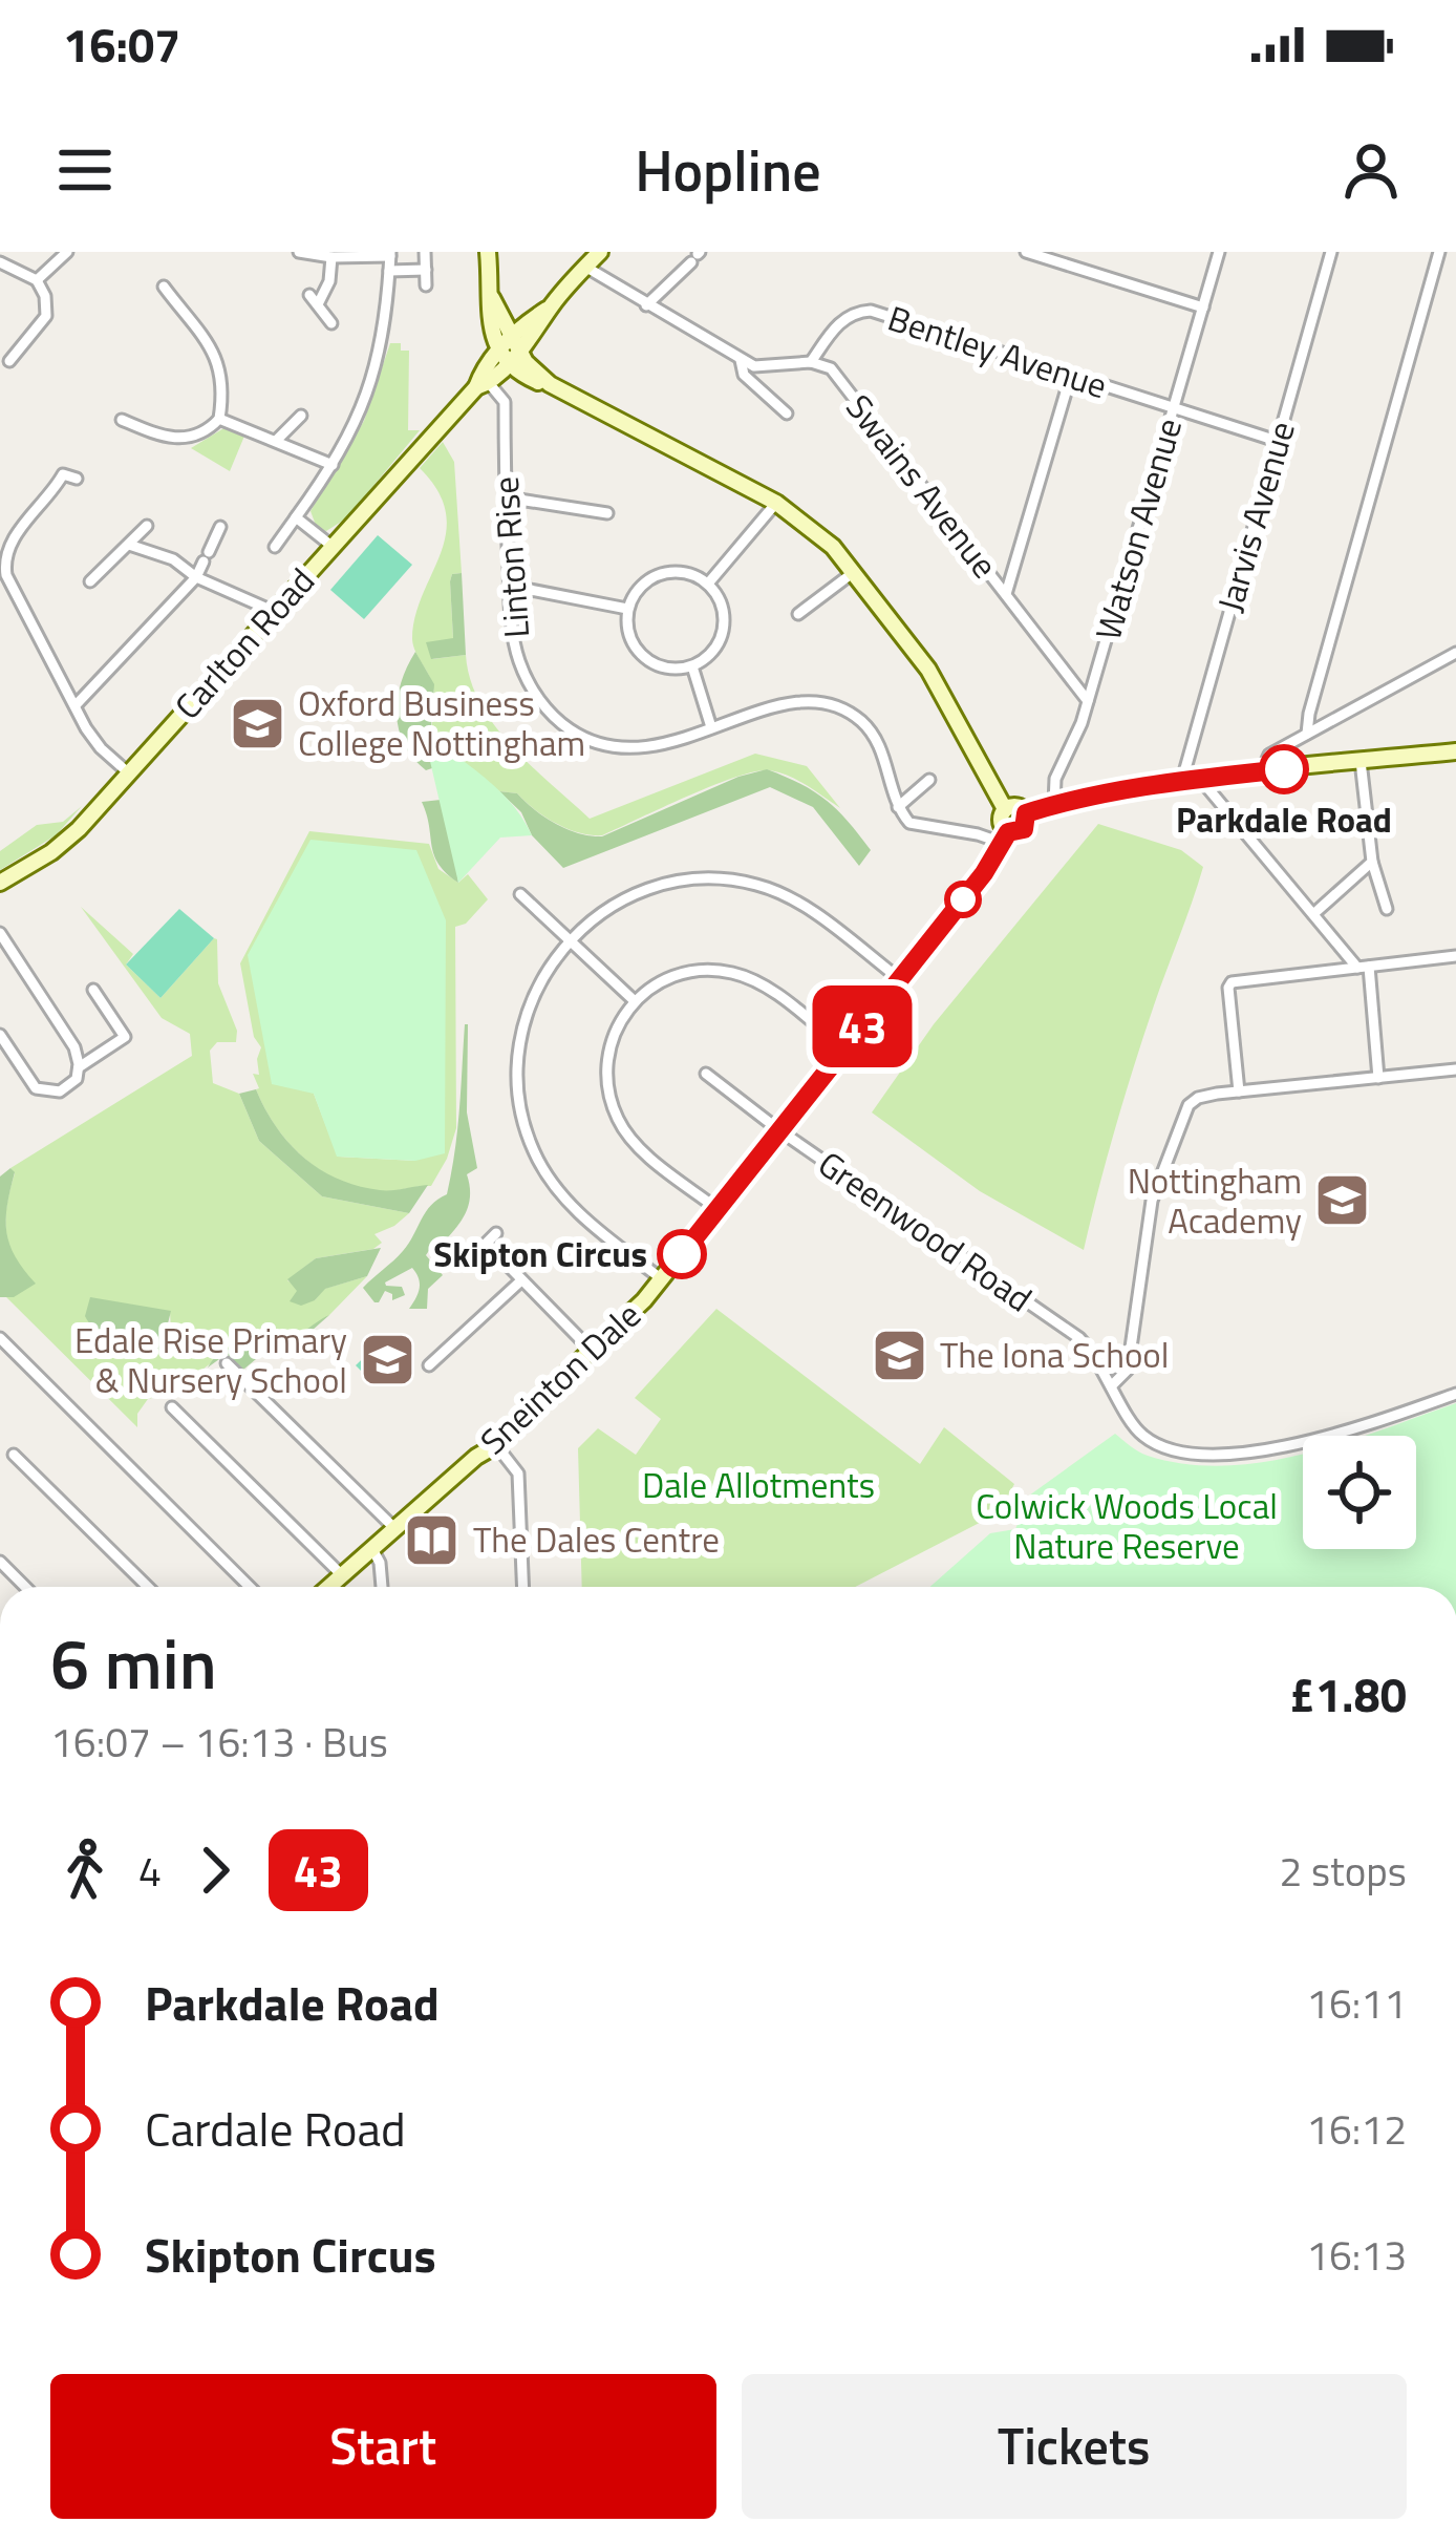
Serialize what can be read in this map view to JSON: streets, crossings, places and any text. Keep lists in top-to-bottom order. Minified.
{"streets":{"street":["Bentley Avenue","Swains Avenue","Jarvis Avenue","Watson Avenue","Linton Rise","Carlton Road","Greenwood Road","Sneinton Dale"]},"crossings":[["Bentley Avenue","Swains Avenue"],["Bentley Avenue","Jarvis Avenue"],["Bentley Avenue","Watson Avenue"],["Swains Avenue","Watson Avenue"],["Linton Rise","Carlton Road"],["Greenwood Road","Sneinton Dale"]],"parks":["Dale Allotments","Colwick Woods Local Nature Reserve"],"places":{"school or university":["Oxford Business College Nottingham","Nottingham Academy","The Iona School","Edale Rise Primary & Nursery School"],"other":["Parkdale Road","Skipton Circus"],"library":["The Dales Centre"]},"lines":["bus line 43"],"page":{"status":"16:07","header":"Hopline","on_map":"43","heading":["6 min","16:07 – 16:13 · Bus","£1.80"],"legs":["4","43","2 stops"],"list":[{"name":"Parkdale Road","value":"16:11"},{"name":"Cardale Road","value":"16:12"},{"name":"Skipton Circus","value":"16:13"}],"buttons":["Start","Tickets"]}}
